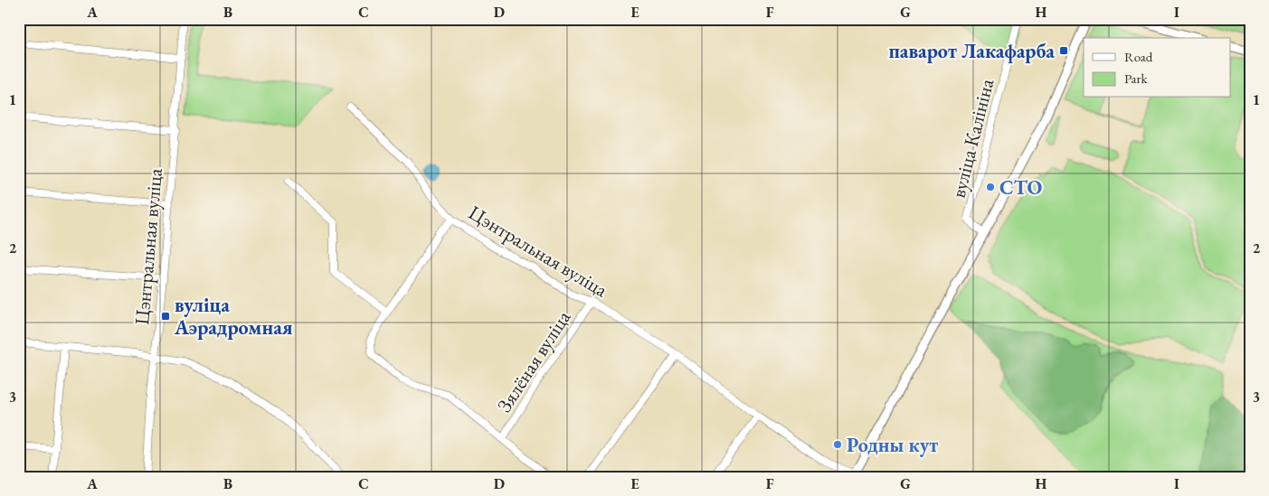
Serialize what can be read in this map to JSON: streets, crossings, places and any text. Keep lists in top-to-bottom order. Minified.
{"streets":{"main road":["Цэнтральная вуліца"],"street":["вуліца Калініна","Зялёная вуліца"]},"crossings":[["вуліца Калініна","Цэнтральная вуліца"],["Цэнтральная вуліца","Зялёная вуліца"]],"places":{"transit":["паварот Лакафарба","вуліца Аэрадромная"],"other":["СТО","Родны кут"]},"legend":["Road","Park"],"grid":{"columns":["A","B","C","D","E","F","G","H","I"],"rows":["1","2","3"]}}
